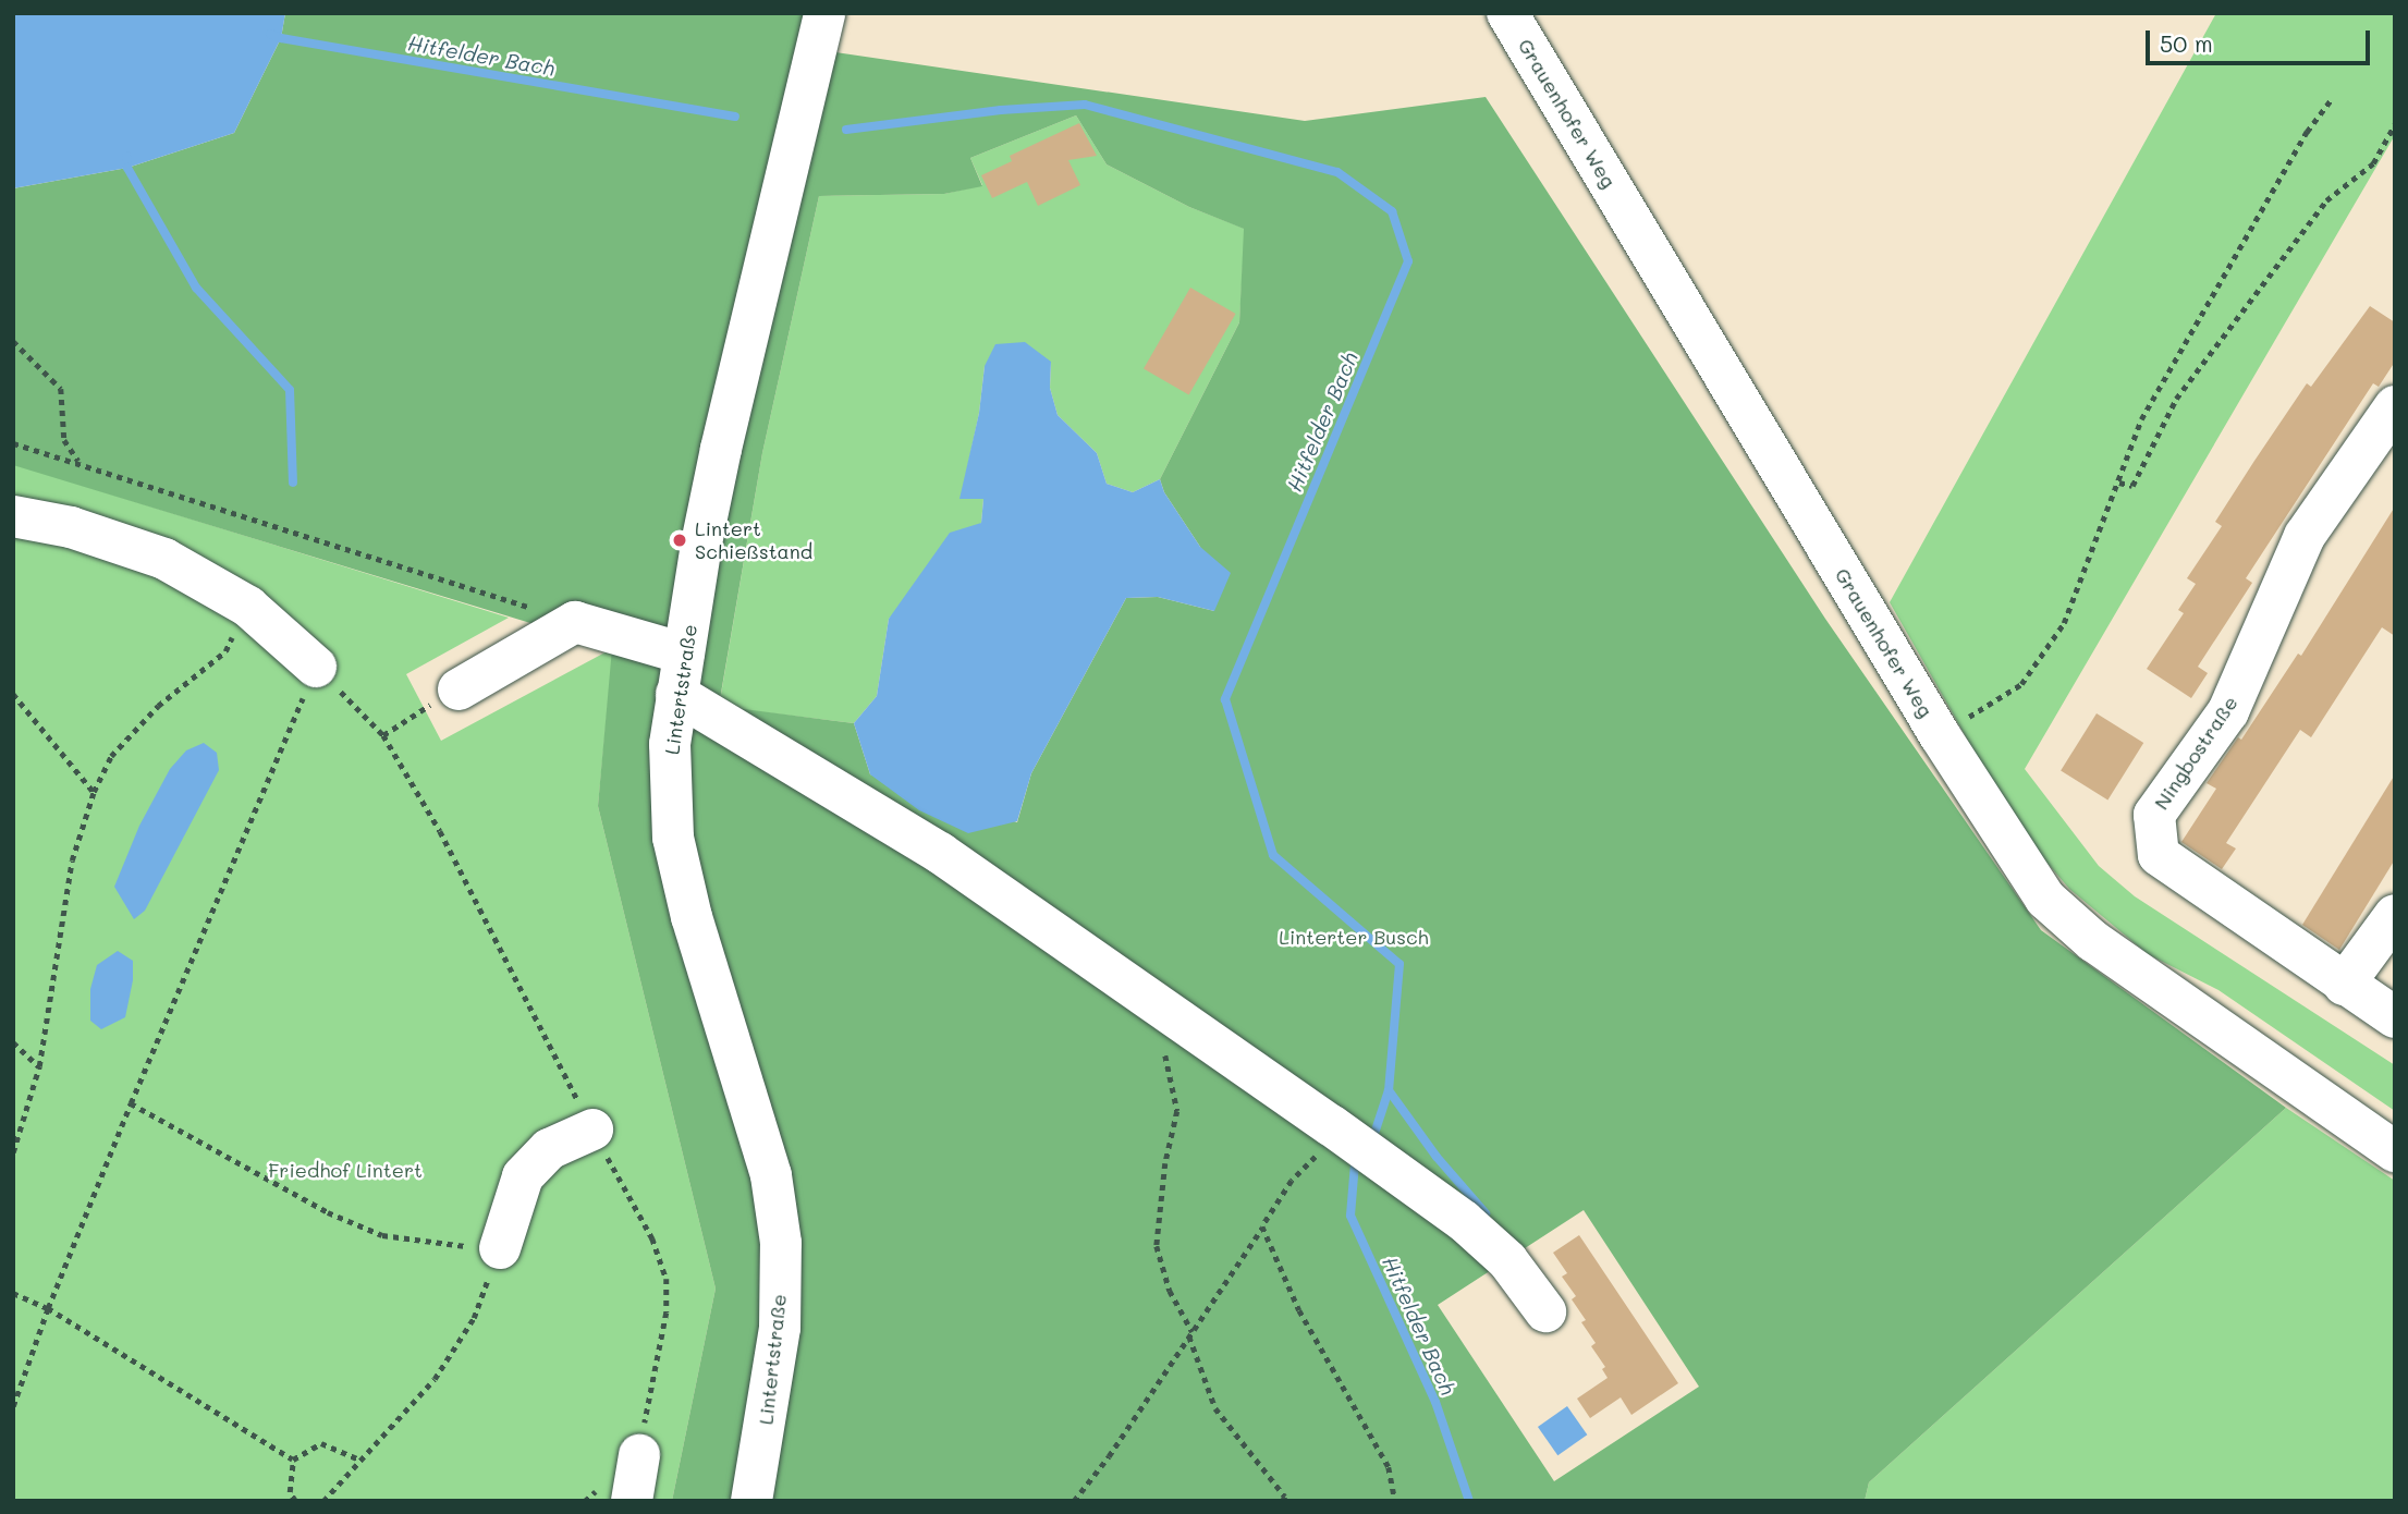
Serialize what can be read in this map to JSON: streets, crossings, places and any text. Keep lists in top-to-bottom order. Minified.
{"streets":{"street":["Grauenhofer Weg","Lintertstraße","Ningbostraße"]},"water":["Hitfelder Bach"],"parks":["Linterter Busch","Friedhof Lintert"],"places":["Lintert Schießstand"],"scale_bar":"50 m"}
